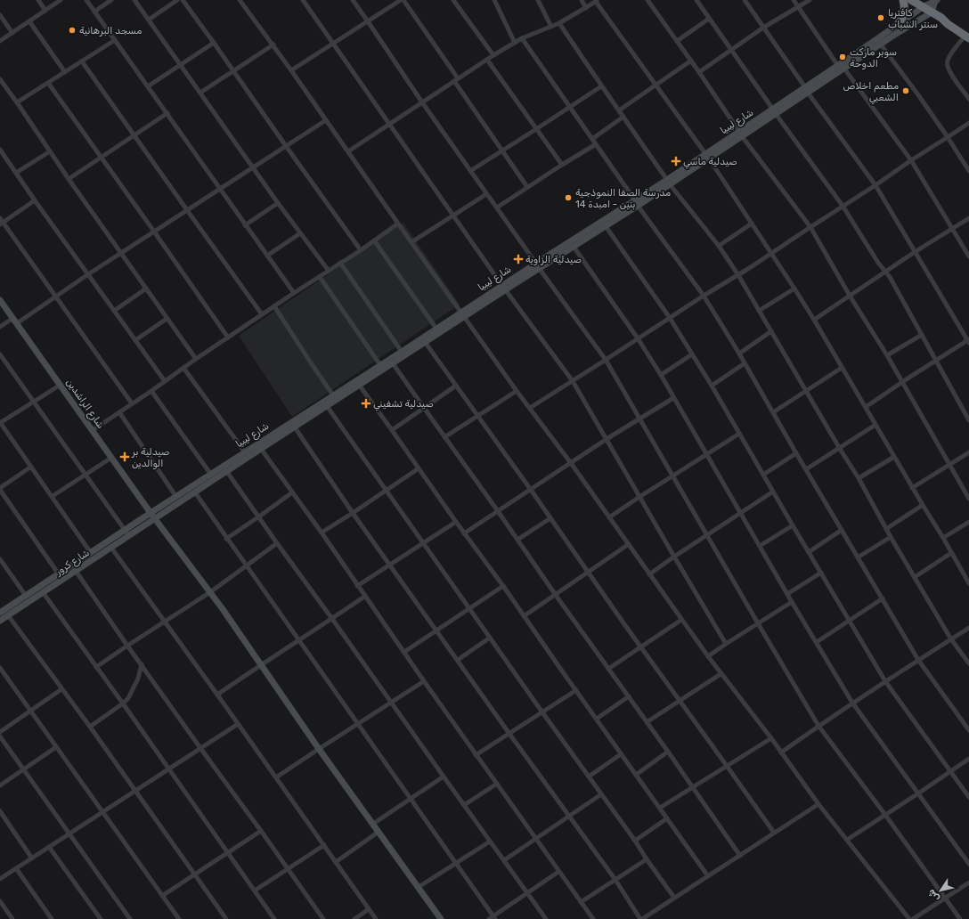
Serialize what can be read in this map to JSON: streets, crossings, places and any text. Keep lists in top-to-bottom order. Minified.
{"streets":{"main road":["شارع ليبيا","شارع الراشدين","شارع كرور"]},"crossings":[["شارع ليبيا","شارع الراشدين"],["شارع ليبيا","شارع كرور"],["شارع الراشدين","شارع كرور"]],"places":{"other":["كافتريا سنتر الشباب","مسجد البرهانية","سوبر ماركت الدوحة","مطعم اخلاص الشعبي","مدرسة الصفا النموذجية بنين - امبدة 14"],"health":["صيدلية ماسي","صيدلية الزاوية","صيدلية تشفيني","صيدلية بر الوالدين"]},"north":"bottom left"}
